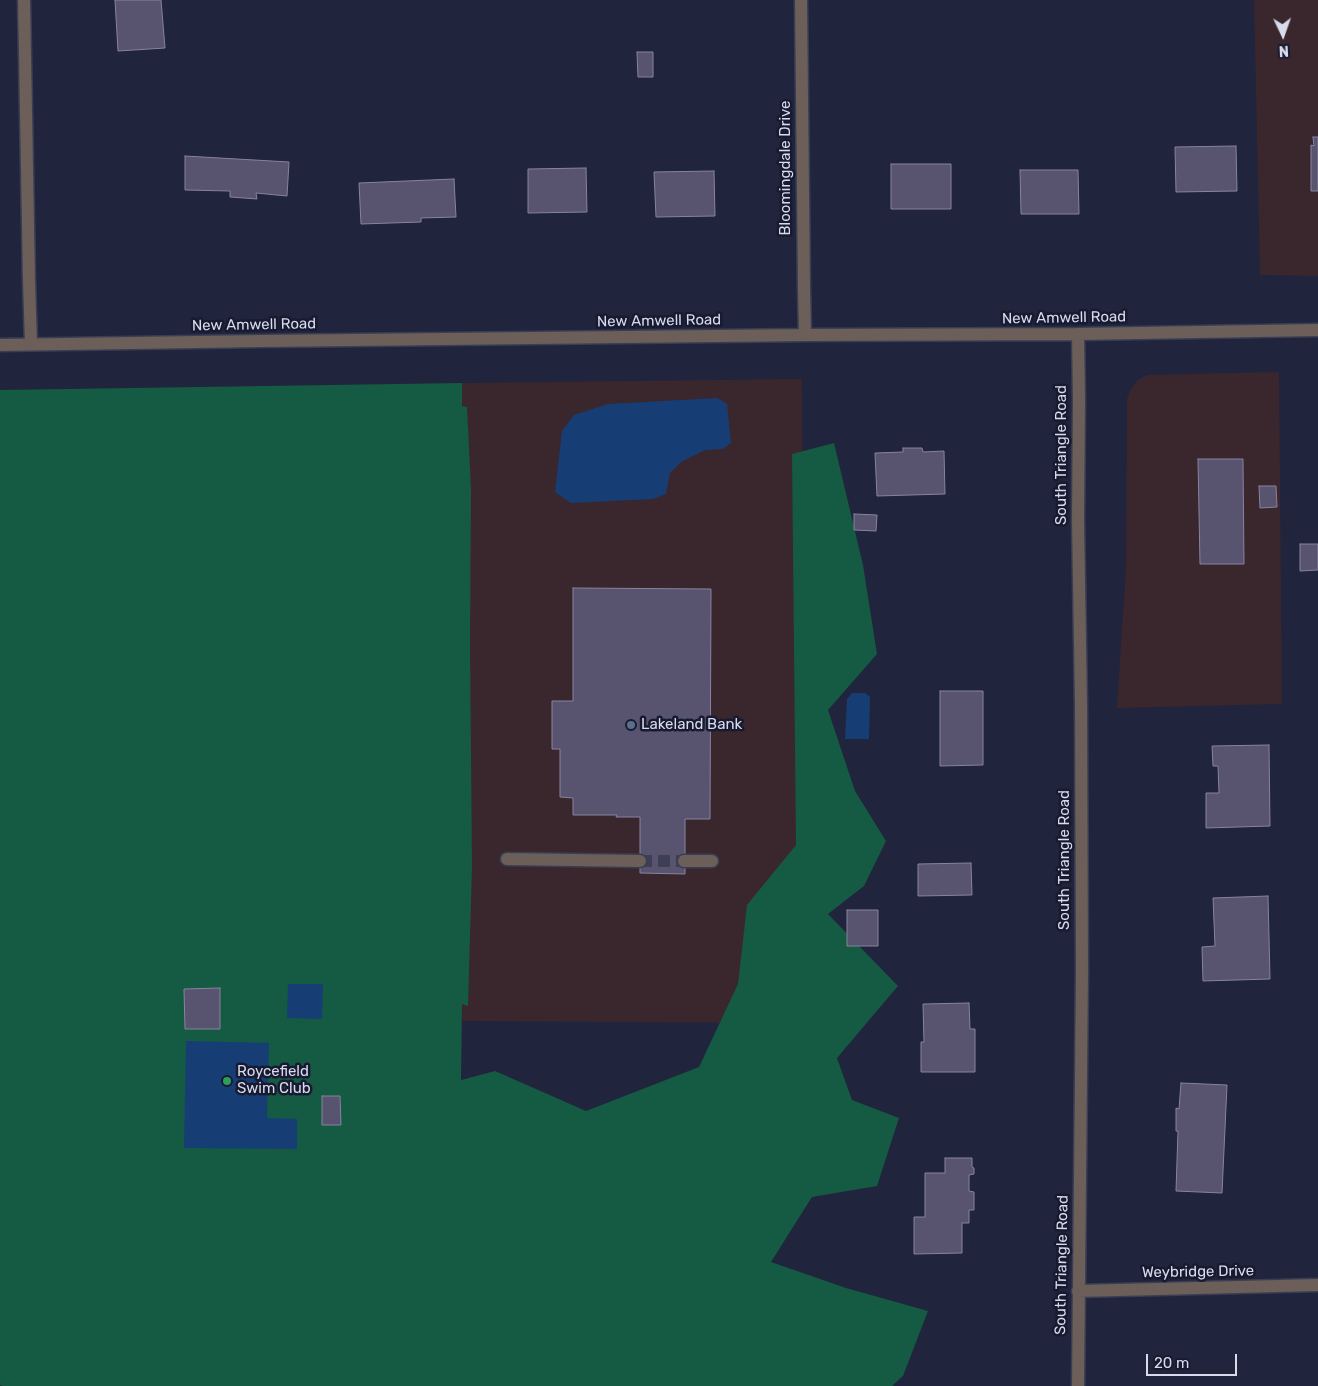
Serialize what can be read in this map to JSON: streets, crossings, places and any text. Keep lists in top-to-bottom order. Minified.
{"streets":{"street":["Bloomingdale Drive","New Amwell Road","South Triangle Road","Weybridge Drive"]},"crossings":[["Bloomingdale Drive","New Amwell Road"],["New Amwell Road","South Triangle Road"],["South Triangle Road","Weybridge Drive"]],"places":["Lakeland Bank","Roycefield Swim Club"],"scale_bar":"20 m","north":"bottom"}
